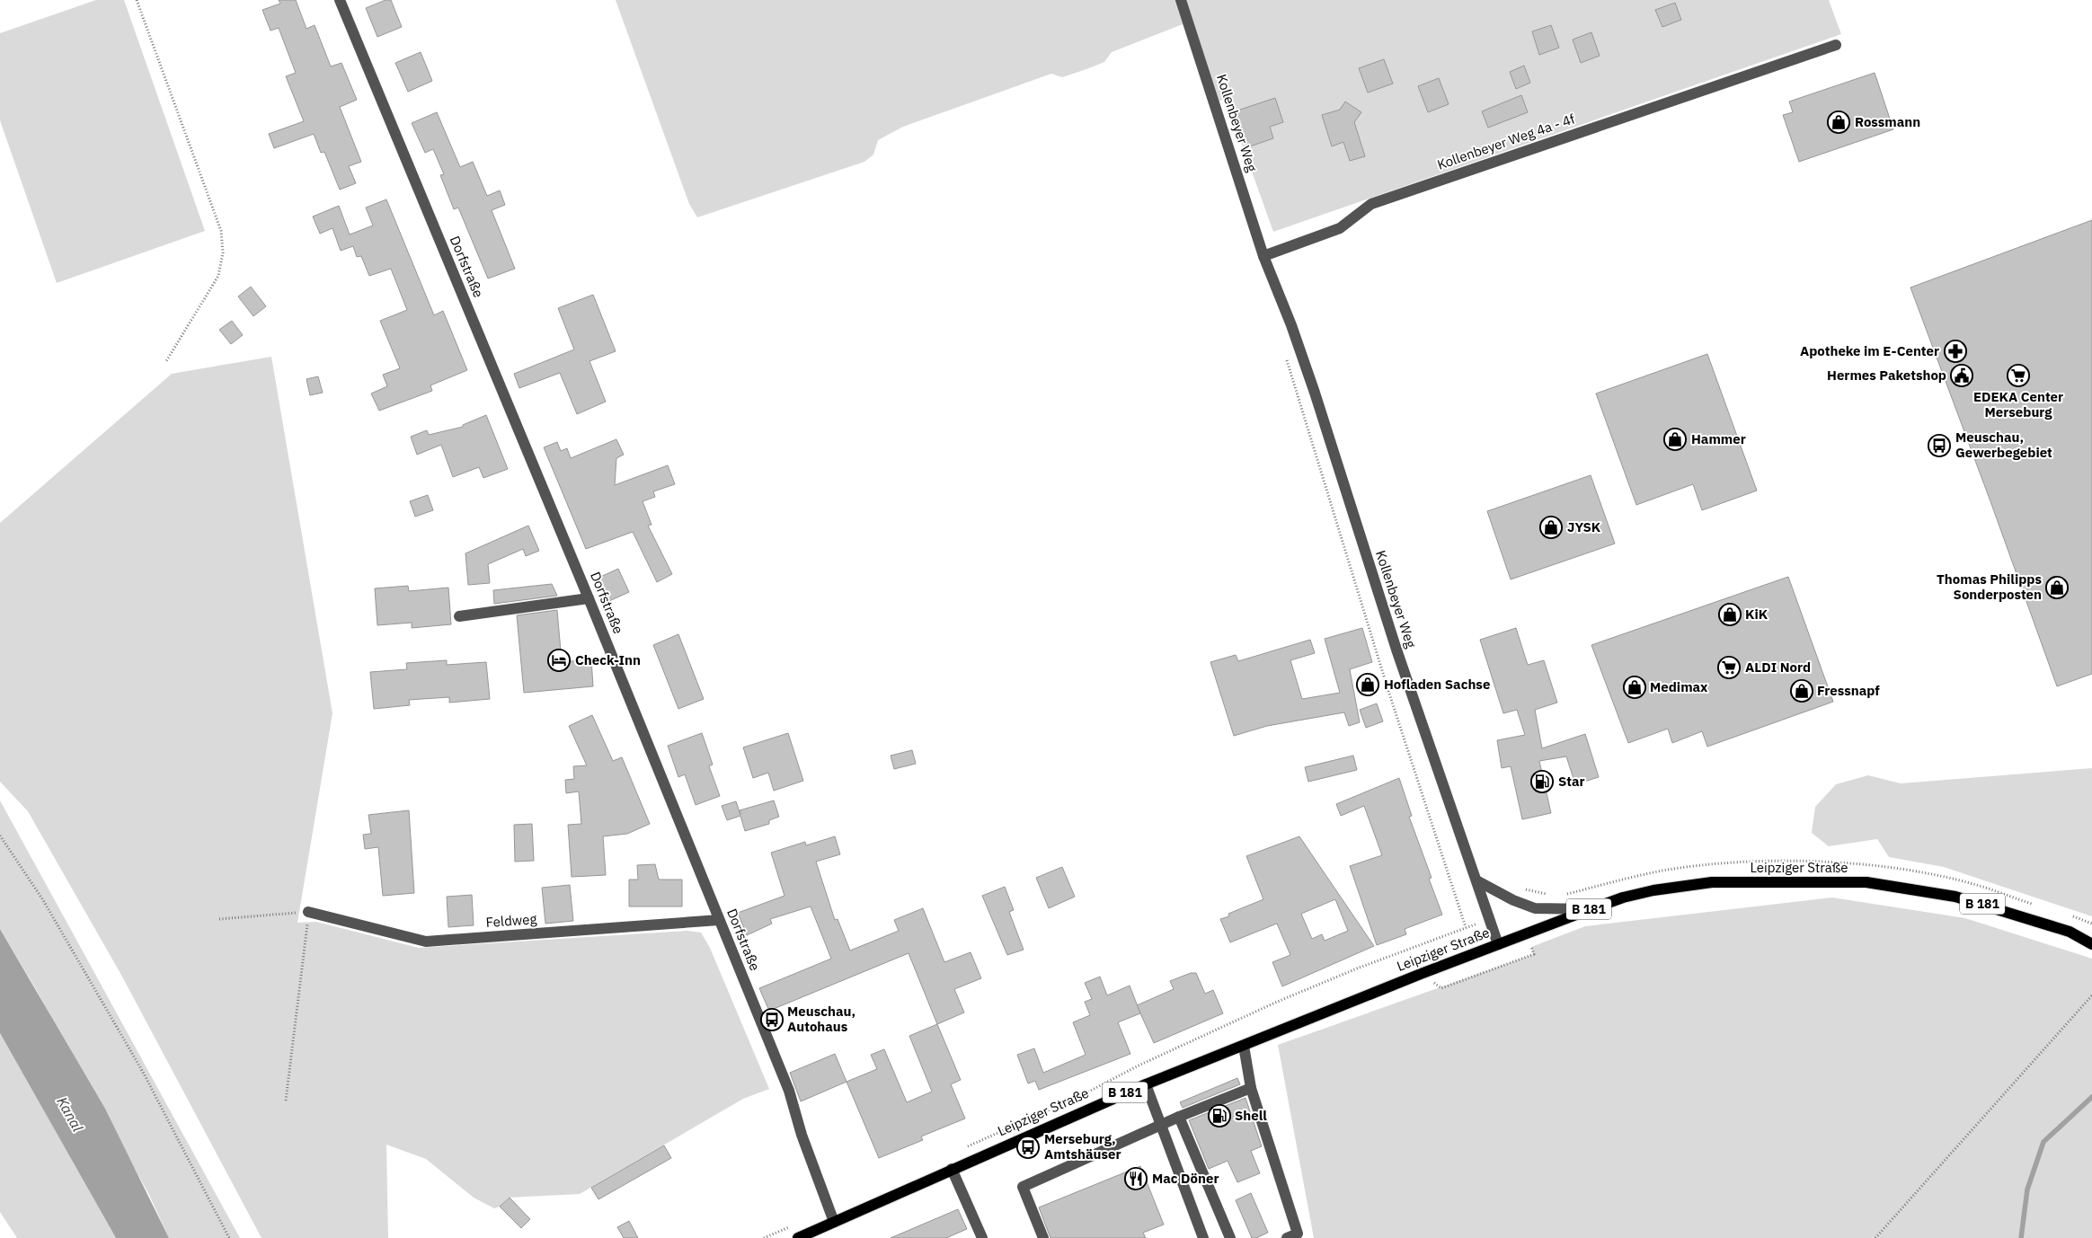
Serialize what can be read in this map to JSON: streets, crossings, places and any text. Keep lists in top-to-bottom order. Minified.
{"streets":{"main road":["Leipziger Straße","B 181"],"street":["Kollenbeyer Weg","Kollenbeyer Weg 4a - 4f","Dorfstraße","Feldweg"]},"crossings":[["Kollenbeyer Weg","Kollenbeyer Weg 4a - 4f"],["Kollenbeyer Weg","Leipziger Straße"],["Dorfstraße","Leipziger Straße"],["Dorfstraße","B 181"],["Dorfstraße","Feldweg"],["Leipziger Straße","B 181"]],"water":["Kanal"],"places":{"shop":["Rossmann","Hammer","JYSK","Thomas Philipps Sonderposten","KiK","Hofladen Sachse","Medimax","Fressnapf"],"pharmacy":["Apotheke im E-Center"],"public building":["Hermes Paketshop"],"supermarket":["EDEKA Center Merseburg","ALDI Nord"],"bus stop":["Meuschau, Gewerbegebiet","Meuschau, Autohaus","Merseburg, Amtshäuser"],"hotel":["Check-Inn"],"fuel station":["Star","Shell"],"restaurant":["Mac Döner"]}}
